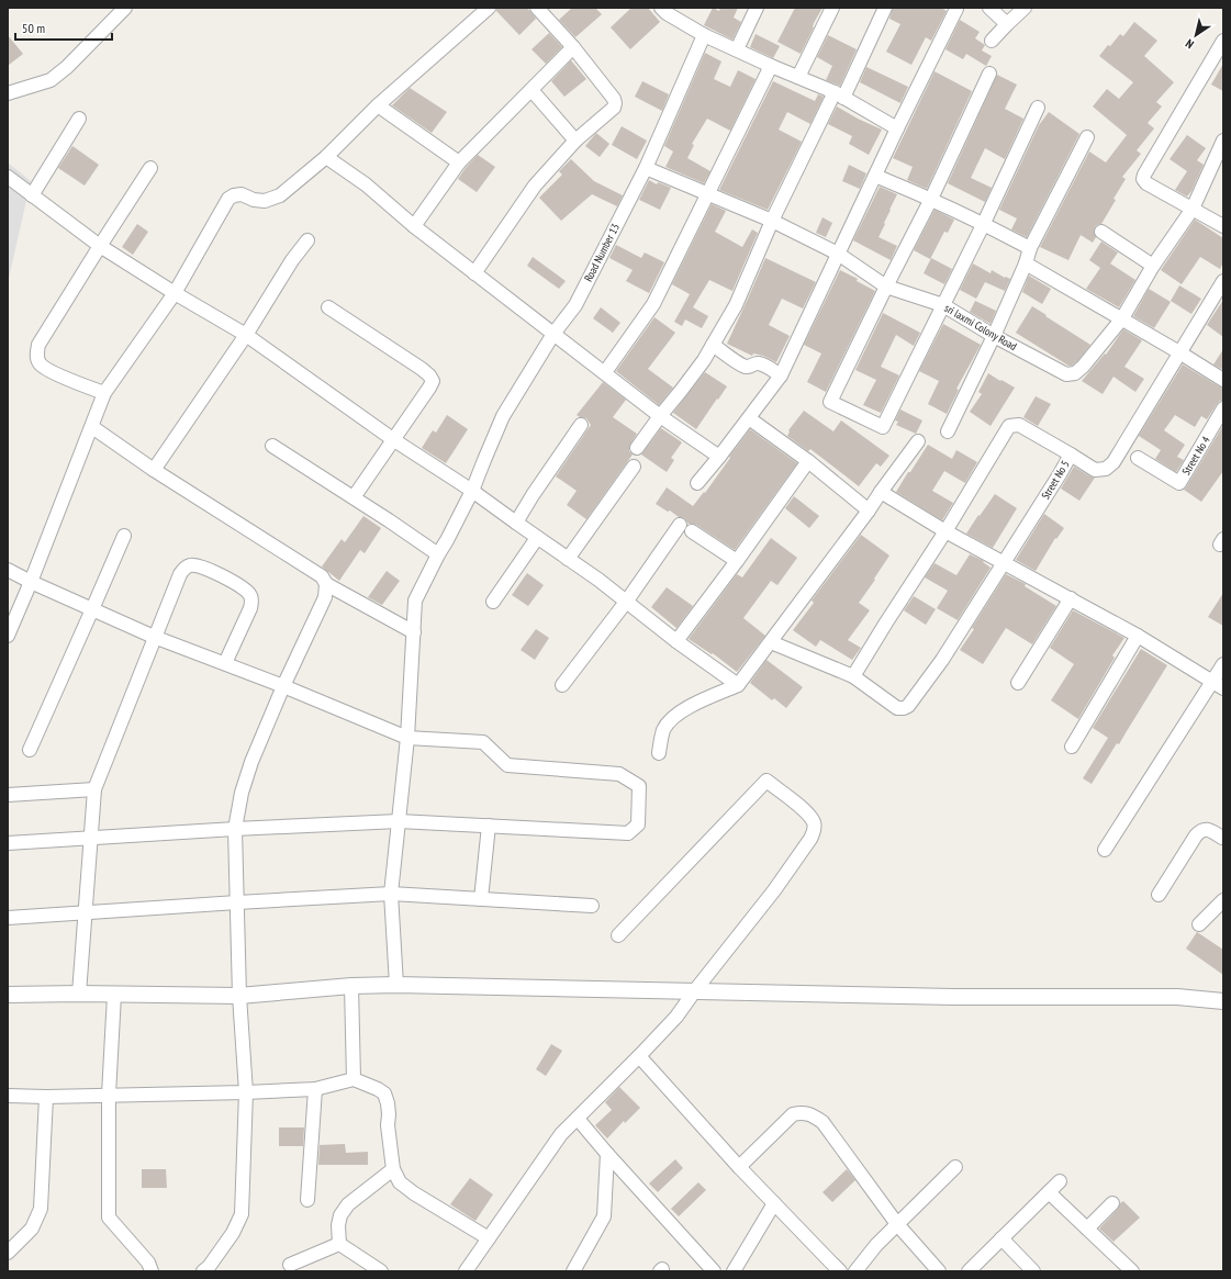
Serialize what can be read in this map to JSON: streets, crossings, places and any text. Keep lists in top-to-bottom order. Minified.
{"streets":{"street":["Road Number 13","sri laxmi Colony Road","Street No 4","Street No 5"]},"crossings":[["Road Number 13","sri laxmi Colony Road"]],"scale_bar":"50 m","north":"bottom left"}
